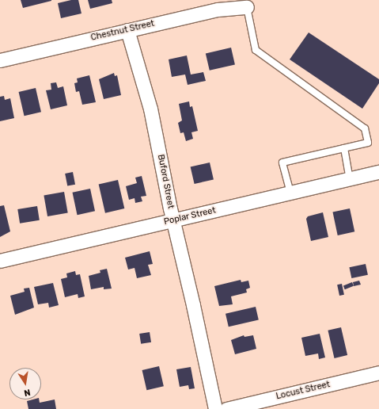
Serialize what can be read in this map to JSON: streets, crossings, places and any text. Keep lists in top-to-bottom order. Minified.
{"streets":{"street":["Chestnut Street","Buford Street","Poplar Street","Locust Street"]},"crossings":[["Chestnut Street","Buford Street"],["Buford Street","Poplar Street"]],"north":"bottom"}
